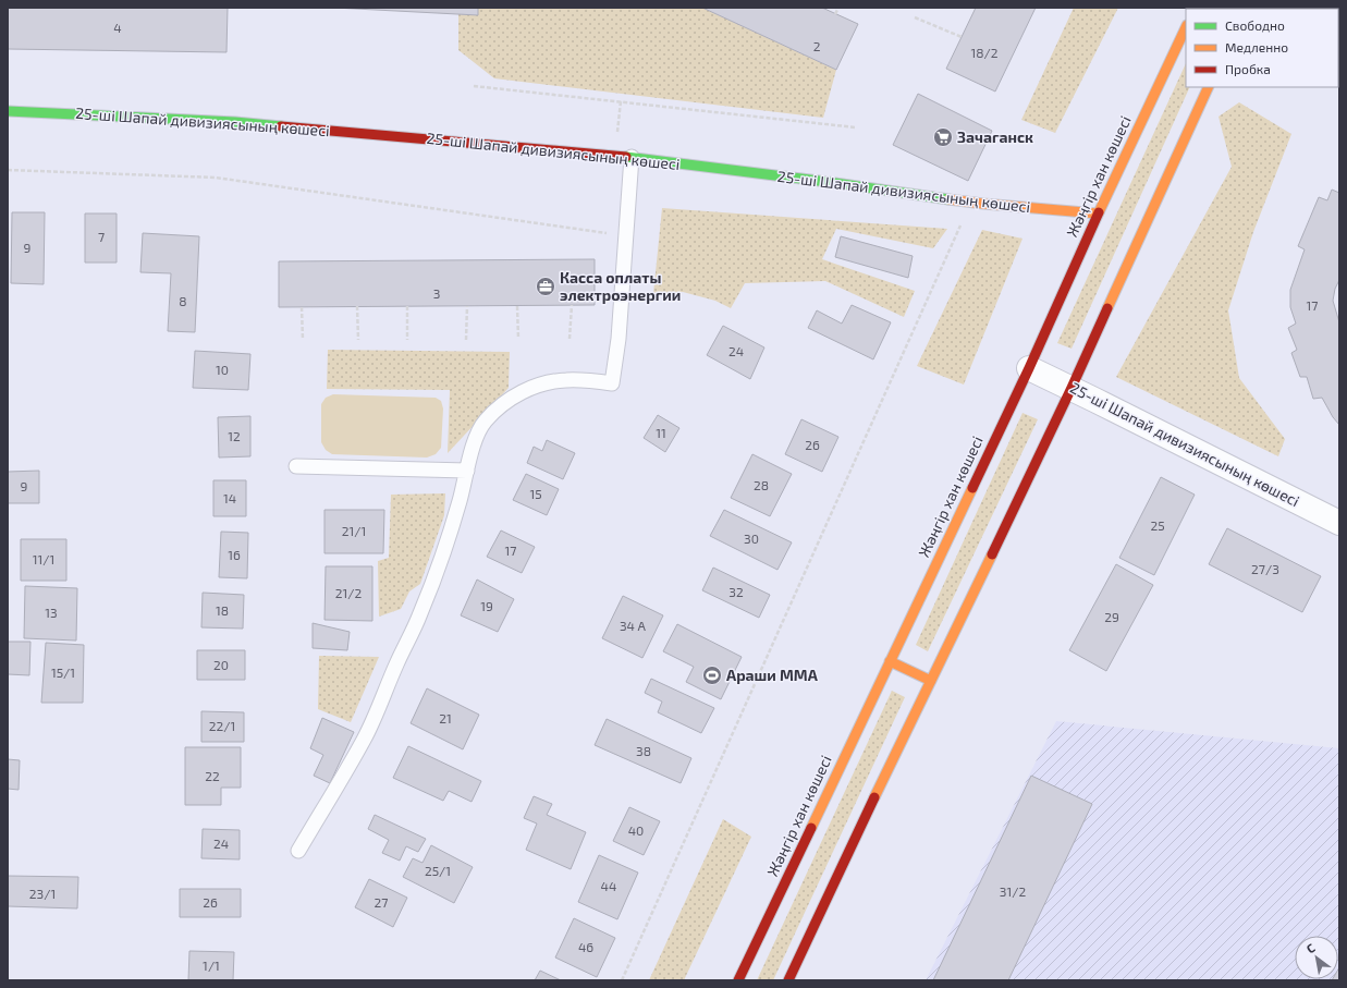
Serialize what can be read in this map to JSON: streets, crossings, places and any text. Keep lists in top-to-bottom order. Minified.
{"streets":{"main road":["25-ші Шапай дивизиясының көшесі","Жәңгір хан көшесі"]},"crossings":[["25-ші Шапай дивизиясының көшесі","Жәңгір хан көшесі"]],"places":{"supermarket":["Зачаганск"],"office":["Касса оплаты электроэнергии"],"sports":["Араши ММА"]},"house_numbers":["4","2","18/2","7","9","3","8","17","24","10","11","12","26","28","9","15","14","25","21/1","30","17","16","11/1","27/3","32","21/2","19","18","13","29","34 А","20","15/1","21","22/1","38","22","40","24","25/1","44","31/2","23/1","26","27","46","1/1"],"legend":["Свободно","Медленно","Пробка"],"north":"top left"}
